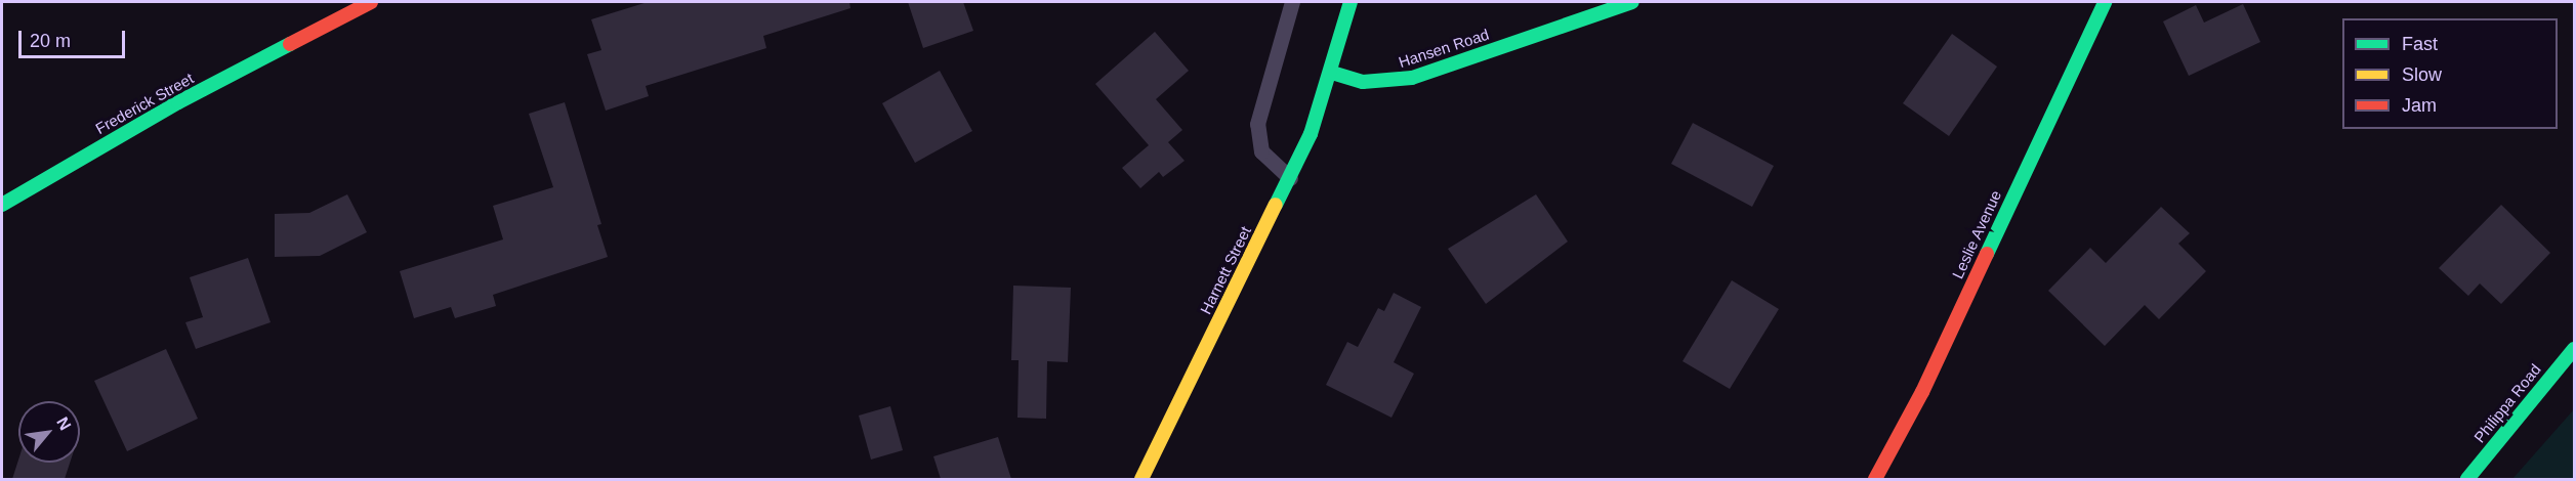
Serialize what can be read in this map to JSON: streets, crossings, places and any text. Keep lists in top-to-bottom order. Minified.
{"streets":{"street":["Hansen Road","Frederick Street","Leslie Avenue","Harnett Street","Philippa Road"]},"crossings":[["Hansen Road","Harnett Street"]],"legend":["Fast","Slow","Jam"],"scale_bar":"20 m","north":"top right"}
